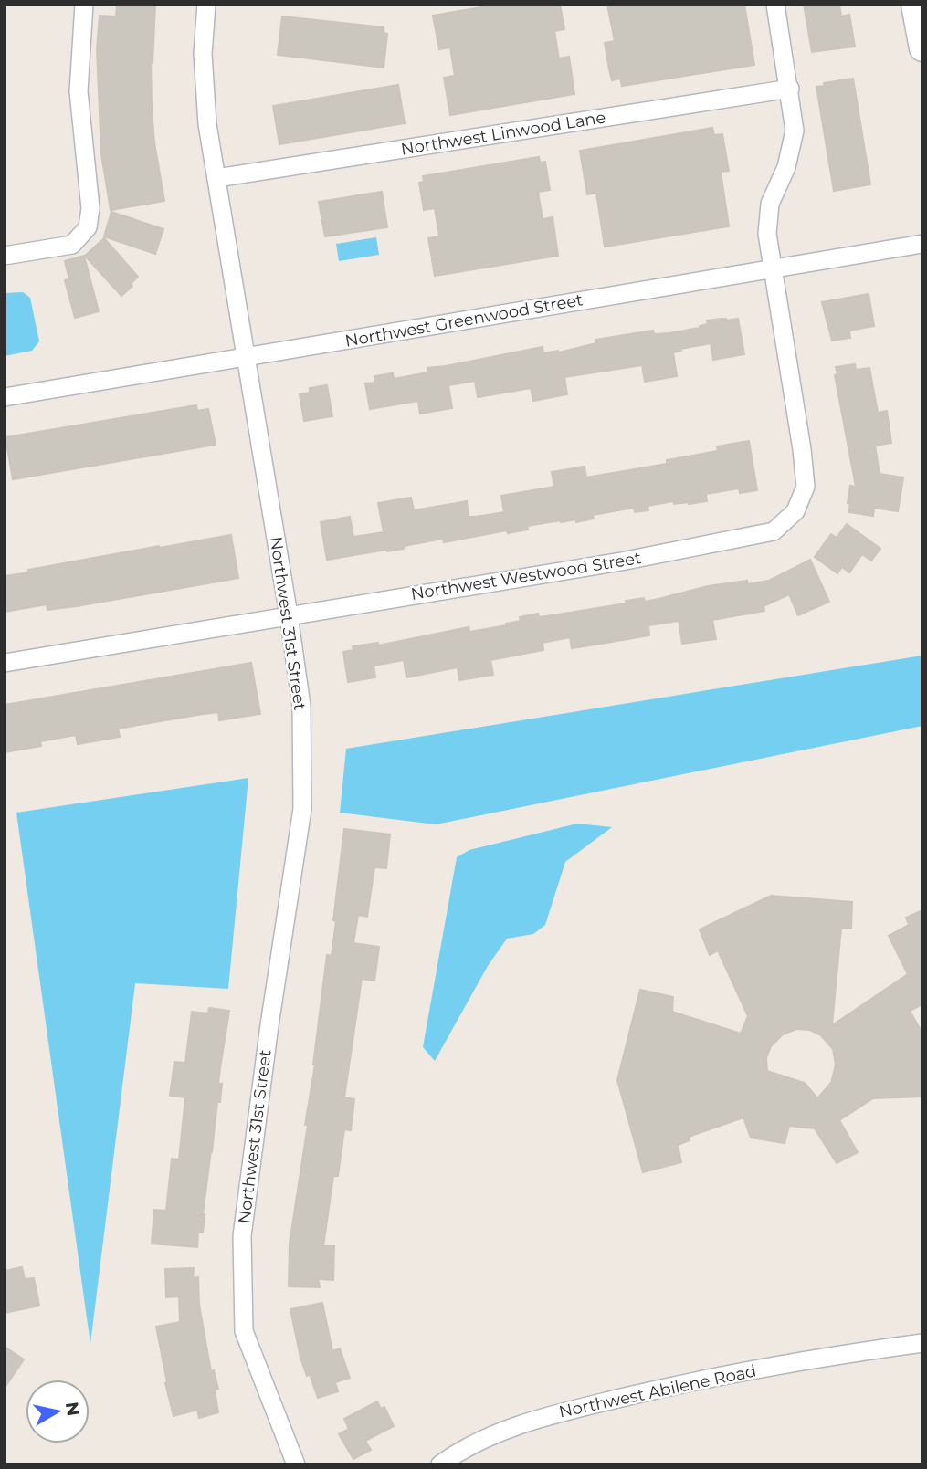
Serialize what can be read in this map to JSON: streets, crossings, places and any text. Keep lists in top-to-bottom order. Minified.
{"streets":{"street":["Northwest Linwood Lane","Northwest Greenwood Street","Northwest Westwood Street","Northwest 31st Street","Northwest Abilene Road"]},"crossings":[["Northwest Linwood Lane","Northwest Westwood Street"],["Northwest Linwood Lane","Northwest 31st Street"],["Northwest Greenwood Street","Northwest Westwood Street"],["Northwest Greenwood Street","Northwest 31st Street"],["Northwest Westwood Street","Northwest 31st Street"]],"north":"right"}
